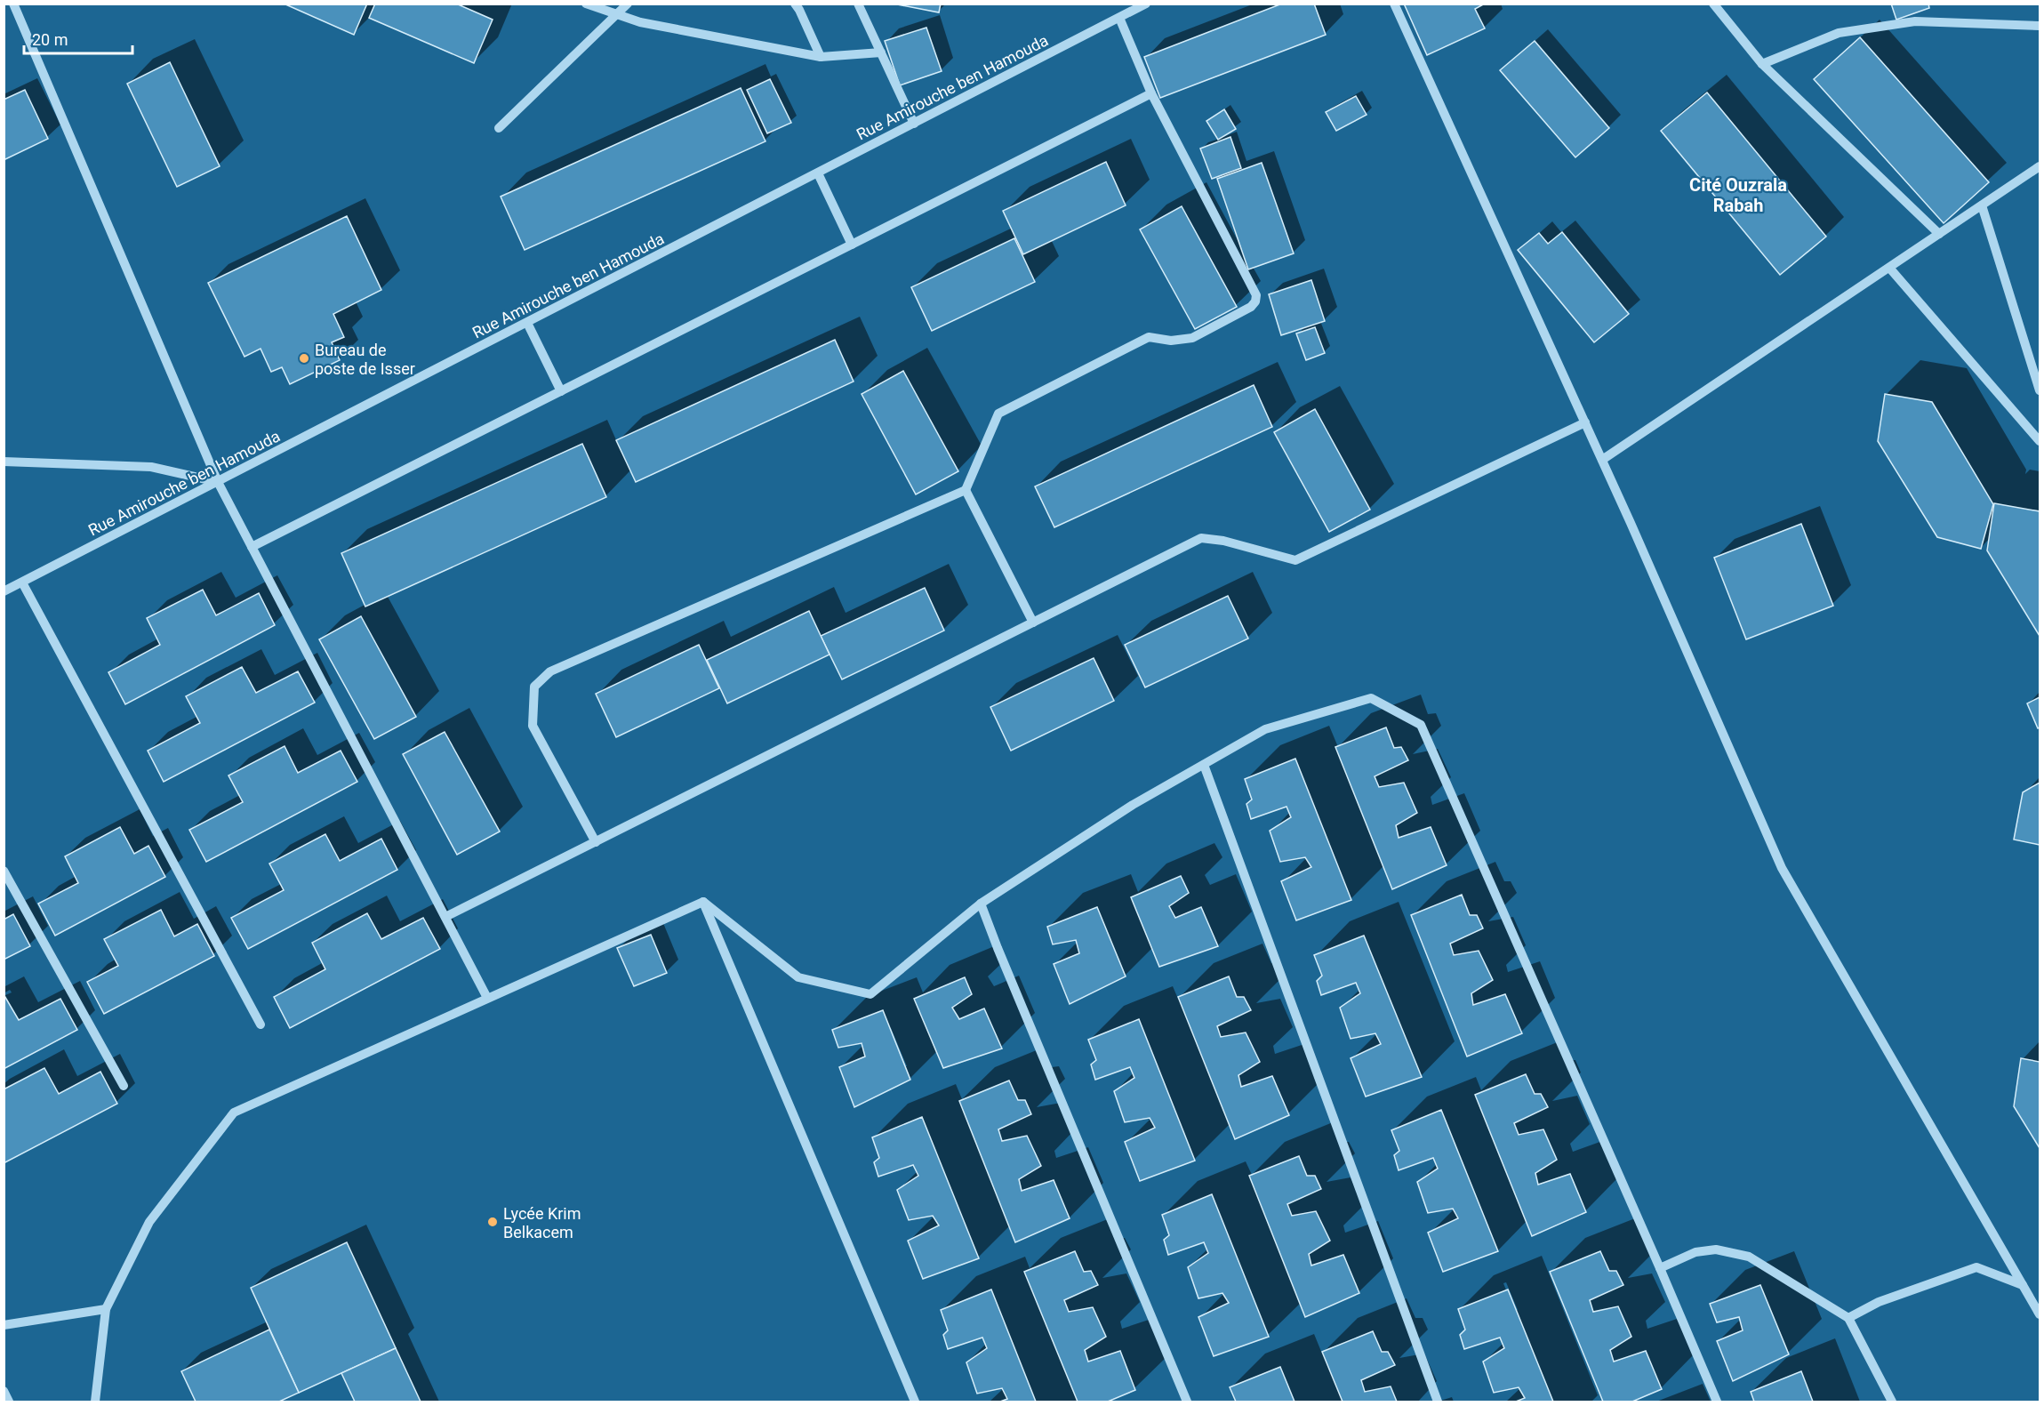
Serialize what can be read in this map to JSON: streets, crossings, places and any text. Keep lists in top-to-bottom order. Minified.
{"streets":{"street":["Rue Amirouche ben Hamouda"]},"districts":["Cité Ouzrala Rabah"],"places":["Bureau de poste de Isser","Lycée Krim Belkacem"],"scale_bar":"20 m"}
